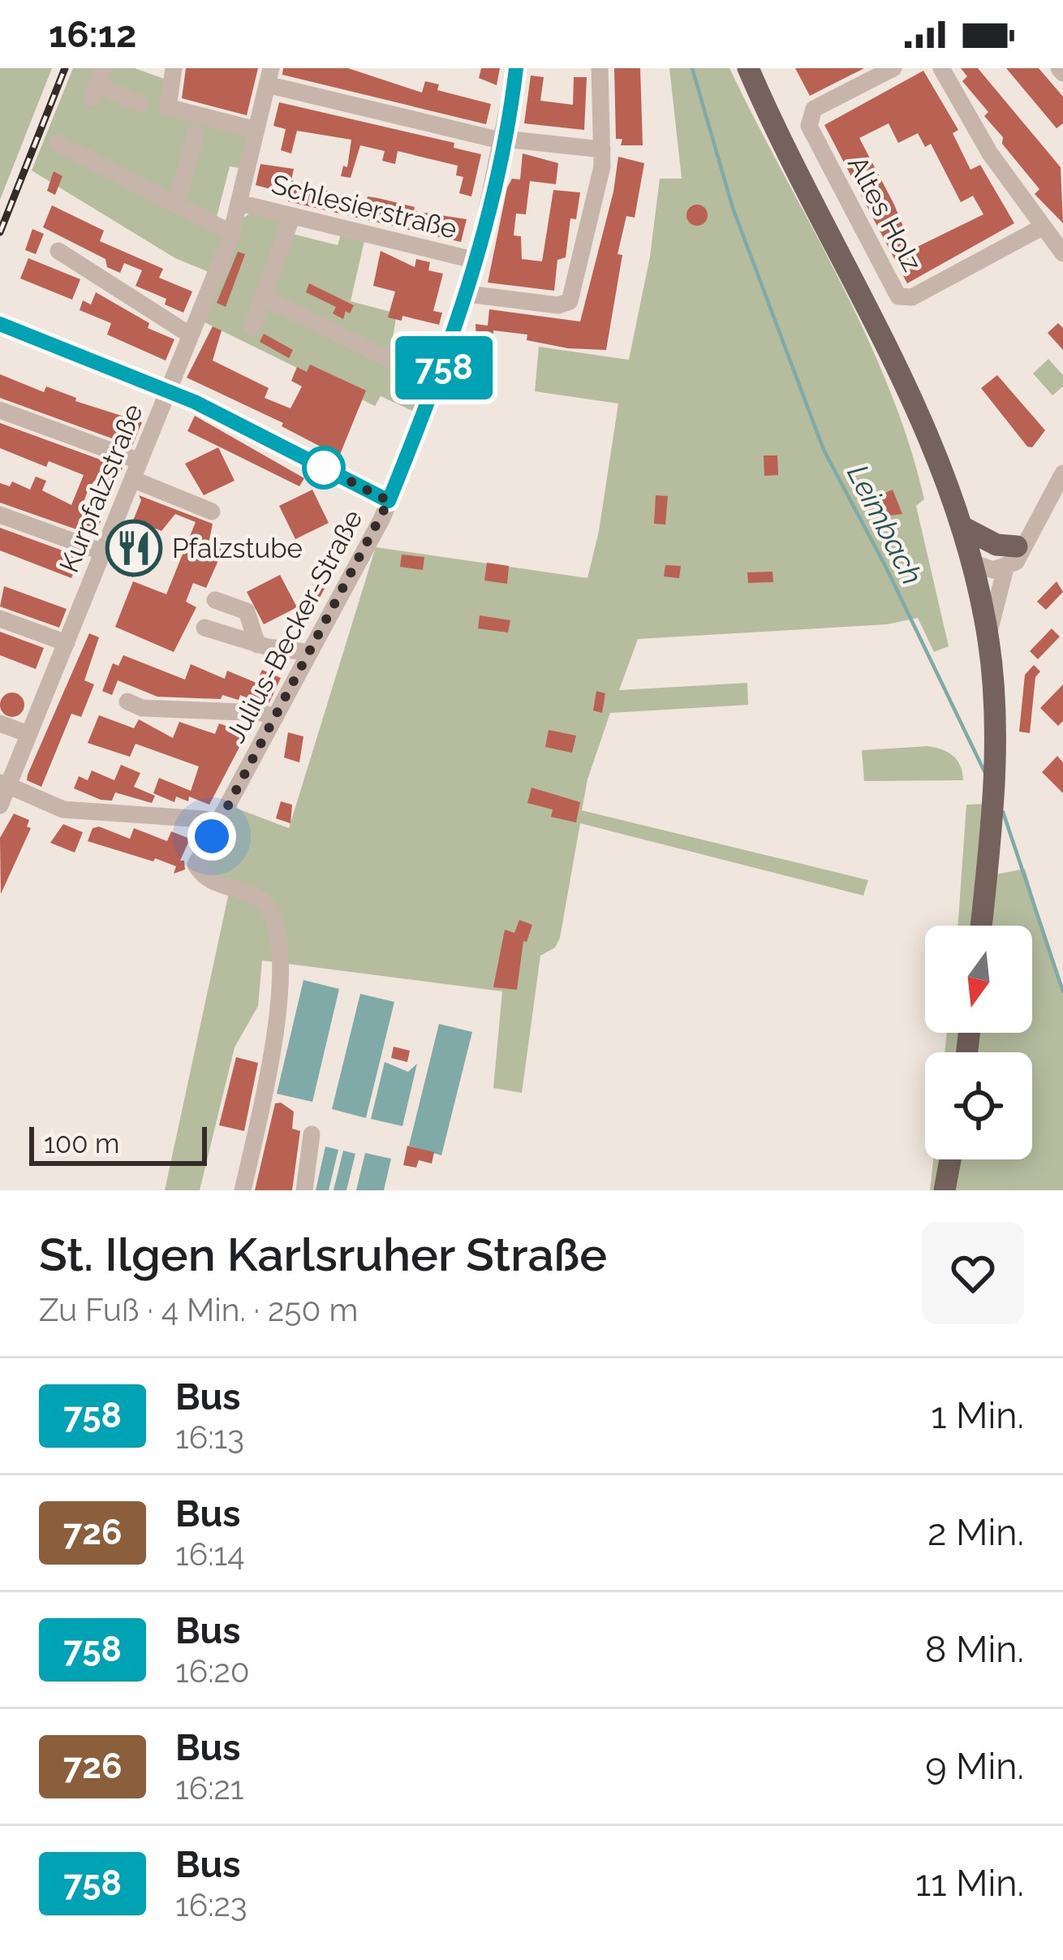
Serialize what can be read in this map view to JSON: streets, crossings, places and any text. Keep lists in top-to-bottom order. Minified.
{"streets":{"street":["Schlesierstraße","Altes Holz","Kurpfalzstraße","Julius-Becker-Straße"]},"crossings":[["Schlesierstraße","Kurpfalzstraße"],["Schlesierstraße","Julius-Becker-Straße"]],"water":["Leimbach"],"places":{"restaurant":["Pfalzstube"]},"lines":["bus line 758"],"scale_bar":"100 m","north":"bottom","page":{"status":"16:12","on_map":"758","scale":"100 m","heading":["St. Ilgen Karlsruher Straße","Zu Fuß · 4 Min. · 250 m"],"list":[{"mark":"758","name":"Bus","note":"16:13","value":"1 Min."},{"mark":"726","name":"Bus","note":"16:14","value":"2 Min."},{"mark":"758","name":"Bus","note":"16:20","value":"8 Min."},{"mark":"726","name":"Bus","note":"16:21","value":"9 Min."},{"mark":"758","name":"Bus","note":"16:23","value":"11 Min."}]}}
